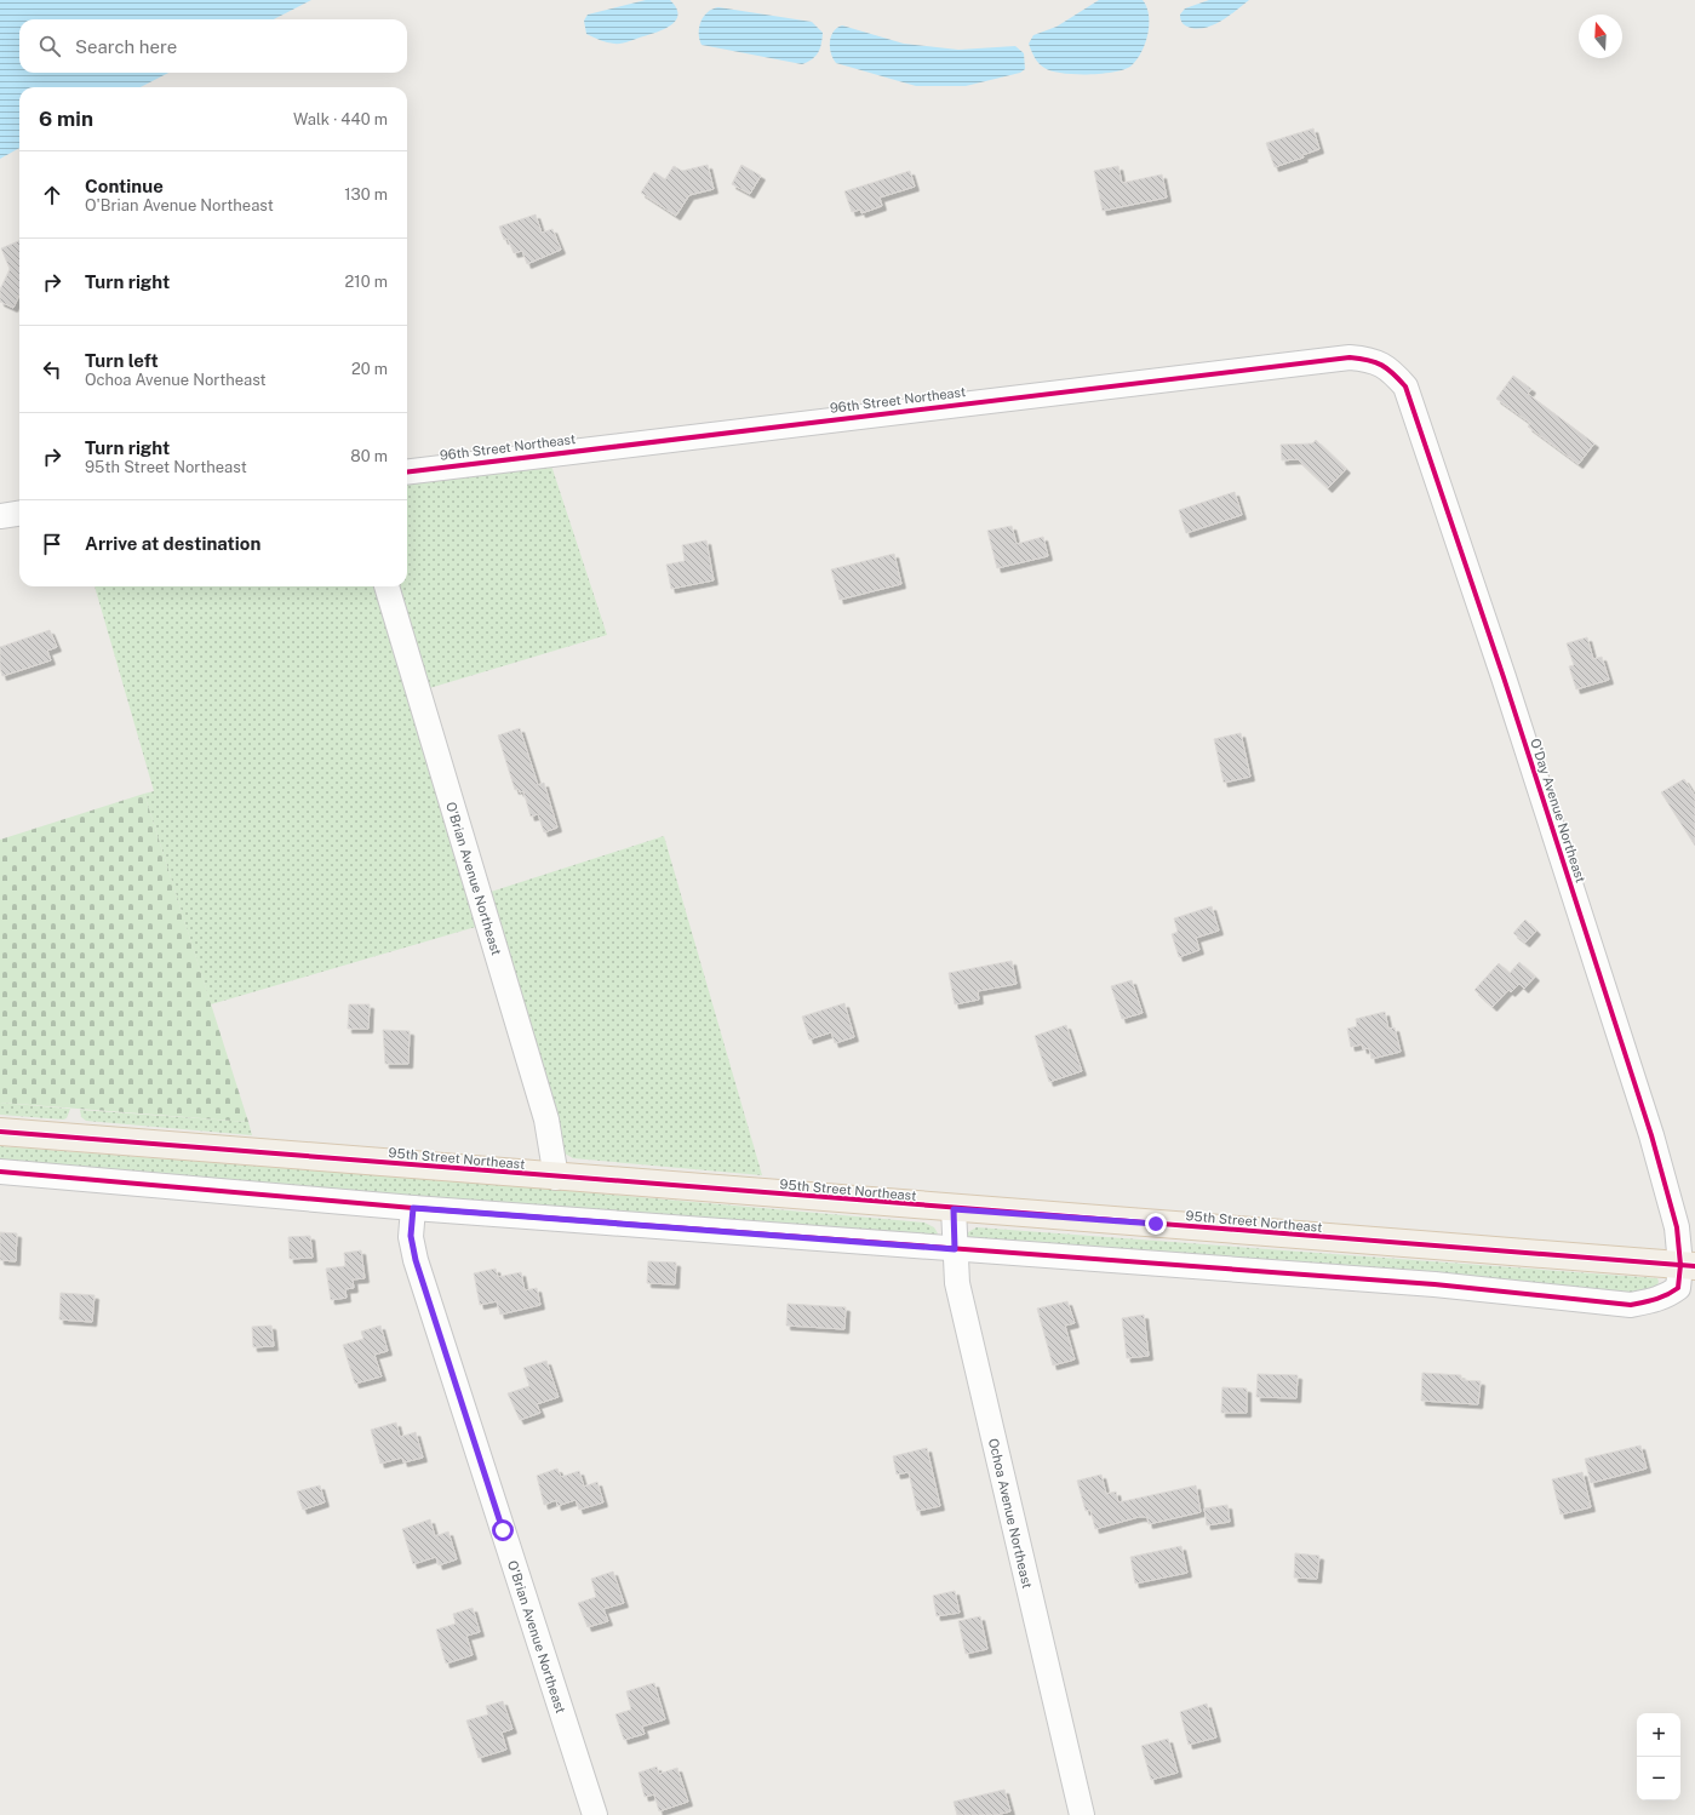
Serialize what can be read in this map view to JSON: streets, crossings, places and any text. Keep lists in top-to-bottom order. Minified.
{"streets":{"main road":["95th Street Northeast"],"street":["96th Street Northeast","O'Day Avenue Northeast","O'Brian Avenue Northeast","Ochoa Avenue Northeast"]},"crossings":[["96th Street Northeast","O'Day Avenue Northeast"],["O'Day Avenue Northeast","95th Street Northeast"],["O'Day Avenue Northeast","Ochoa Avenue Northeast"],["O'Brian Avenue Northeast","95th Street Northeast"],["95th Street Northeast","Ochoa Avenue Northeast"]],"north":"top","page":{"search":"Search here","heading":["6 min","Walk · 440 m"],"list":[["Continue","O'Brian Avenue Northeast","130 m"],["Turn right","210 m"],["Turn left","Ochoa Avenue Northeast","20 m"],["Turn right","95th Street Northeast","80 m"],"Arrive at destination"],"map_buttons":["+","−"]}}
